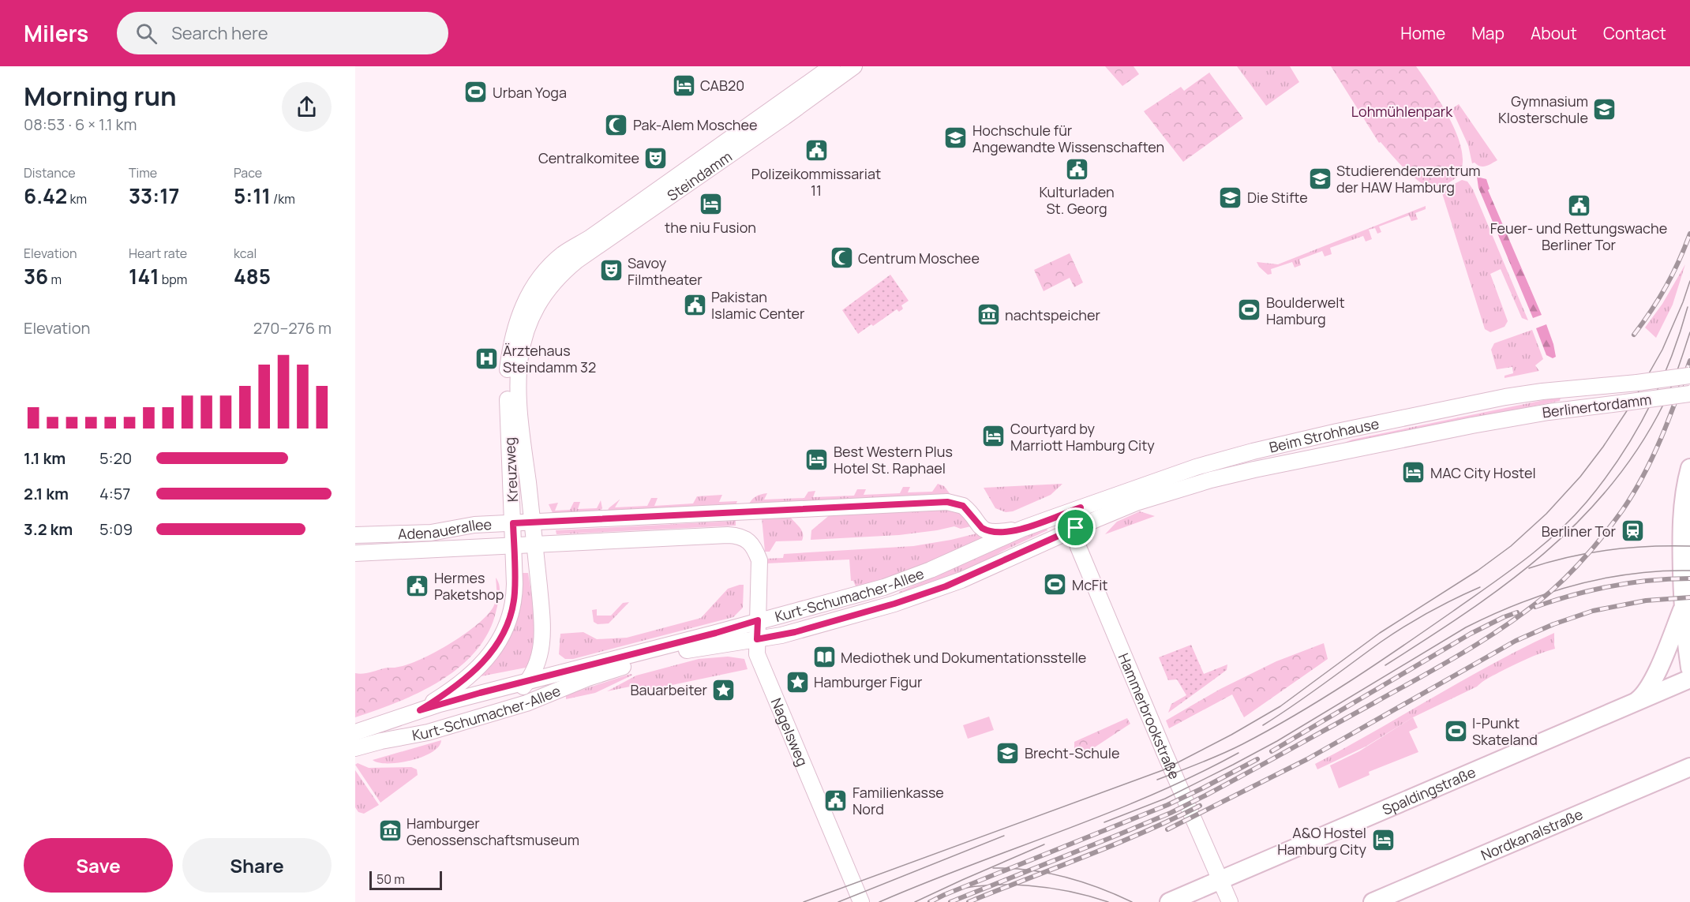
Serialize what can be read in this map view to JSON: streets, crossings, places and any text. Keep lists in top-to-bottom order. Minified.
{"streets":{"main road":["Steindamm","Berlinertordamm","Beim Strohhause","Kreuzweg","Adenauerallee","Kurt-Schumacher-Allee","Hammerbrookstraße","Nagelsweg","Spaldingstraße","Nordkanalstraße"]},"crossings":[["Steindamm","Kreuzweg"],["Berlinertordamm","Beim Strohhause"],["Beim Strohhause","Kurt-Schumacher-Allee"],["Beim Strohhause","Hammerbrookstraße"],["Kreuzweg","Adenauerallee"],["Kreuzweg","Kurt-Schumacher-Allee"],["Adenauerallee","Kurt-Schumacher-Allee"],["Adenauerallee","Nagelsweg"],["Kurt-Schumacher-Allee","Hammerbrookstraße"],["Kurt-Schumacher-Allee","Nagelsweg"],["Hammerbrookstraße","Spaldingstraße"]],"parks":["Lohmühlenpark"],"places":{"hotel":["CAB20","the niu Fusion","Courtyard by Marriott Hamburg City","Best Western Plus Hotel St. Raphael","MAC City Hostel","A&O Hostel Hamburg City"],"sports":["Urban Yoga","Boulderwelt Hamburg","McFit","I-Punkt Skateland"],"school or university":["Gymnasium Klosterschule","Hochschule für Angewandte Wissenschaften","Studierendenzentrum der HAW Hamburg","Die Stifte","Brecht-Schule"],"mosque":["Pak-Alem Moschee","Centrum Moschee"],"public building":["Polizeikommissariat 11","Kulturladen St. Georg","Feuer- und Rettungswache Berliner Tor","Pakistan Islamic Center","Hermes Paketshop","Familienkasse Nord"],"theatre":["Centralkomitee","Savoy Filmtheater"],"museum":["nachtspeicher","Hamburger Genossenschaftsmuseum"],"hospital":["Ärztehaus Steindamm 32"],"station":["Berliner Tor"],"library":["Mediothek und Dokumentationsstelle"],"place":["Hamburger Figur","Bauarbeiter"]},"scale_bar":"50 m","page":{"header":"Milers","search":"Search here","nav":["Home","Map","About","Contact"],"heading":["Morning run","08:53 · 6 × 1.1 km"],"stats":[["Distance","6.42 km"],["Time","33:17"],["Pace","5:11 /km"],["Elevation","36 m"],["Heart rate","141 bpm"],["kcal","485"]],"chart":["Elevation","270–276 m"],"list":[{"name":"1.1 km","note":"5:20"},{"name":"2.1 km","note":"4:57"},{"name":"3.2 km","note":"5:09"}],"buttons":["Save","Share"],"scale":"50 m"}}
